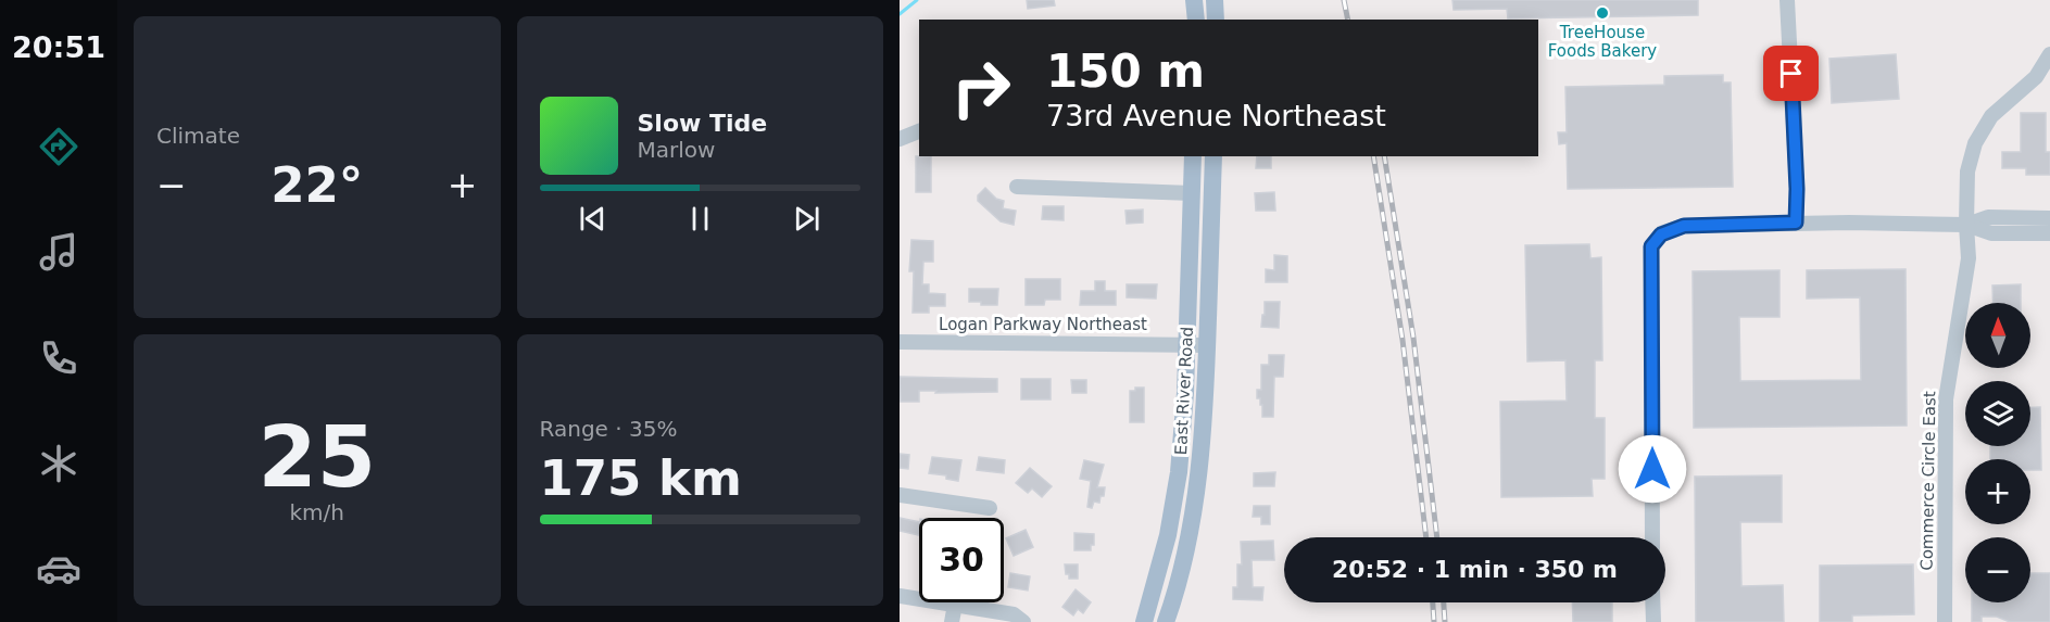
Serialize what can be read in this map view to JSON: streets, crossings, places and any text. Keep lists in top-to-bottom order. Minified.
{"streets":{"main road":["East River Road"],"street":["Logan Parkway Northeast","Commerce Circle East"]},"crossings":[["Logan Parkway Northeast","East River Road"]],"places":["TreeHouse Foods Bakery"],"north":"top","page":{"tabs":"20:51","tile":["Climate",["25","km/h"],["Range · 35%","175 km"]],"turn":["150 m","73rd Avenue Northeast"],"song":["Slow Tide","Marlow"],"heat":["−","22°","+"],"map_buttons":["+","−"],"limit":"30","trip":"20:52 · 1 min · 350 m"}}
